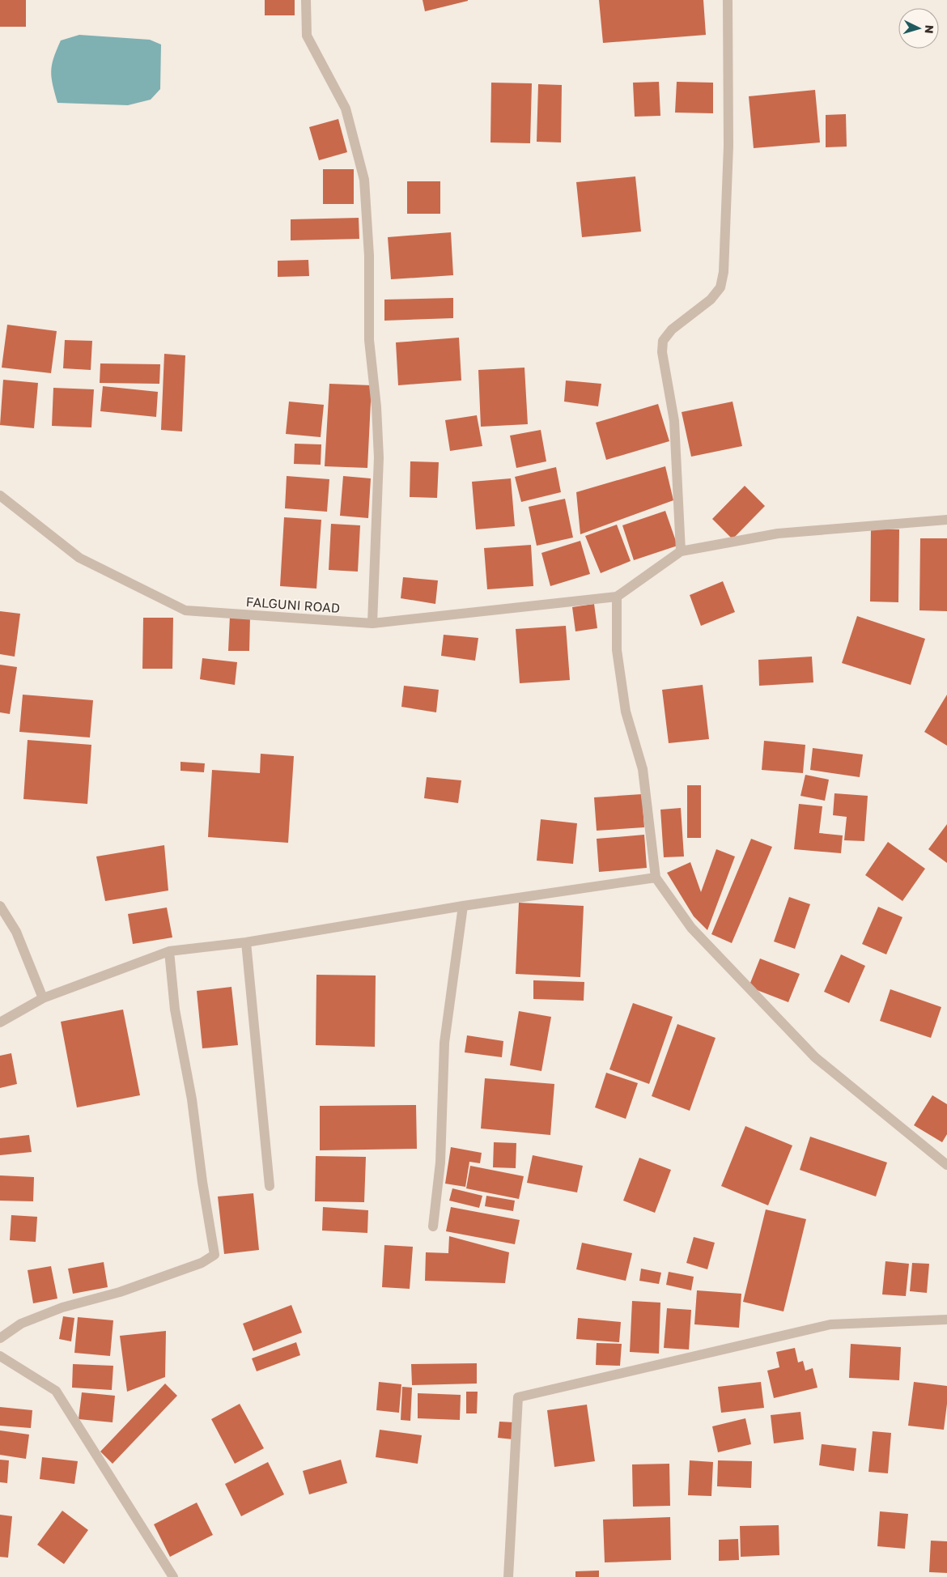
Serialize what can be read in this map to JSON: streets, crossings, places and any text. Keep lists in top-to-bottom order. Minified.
{"streets":{"street":["FALGUNI ROAD"]},"north":"right"}
